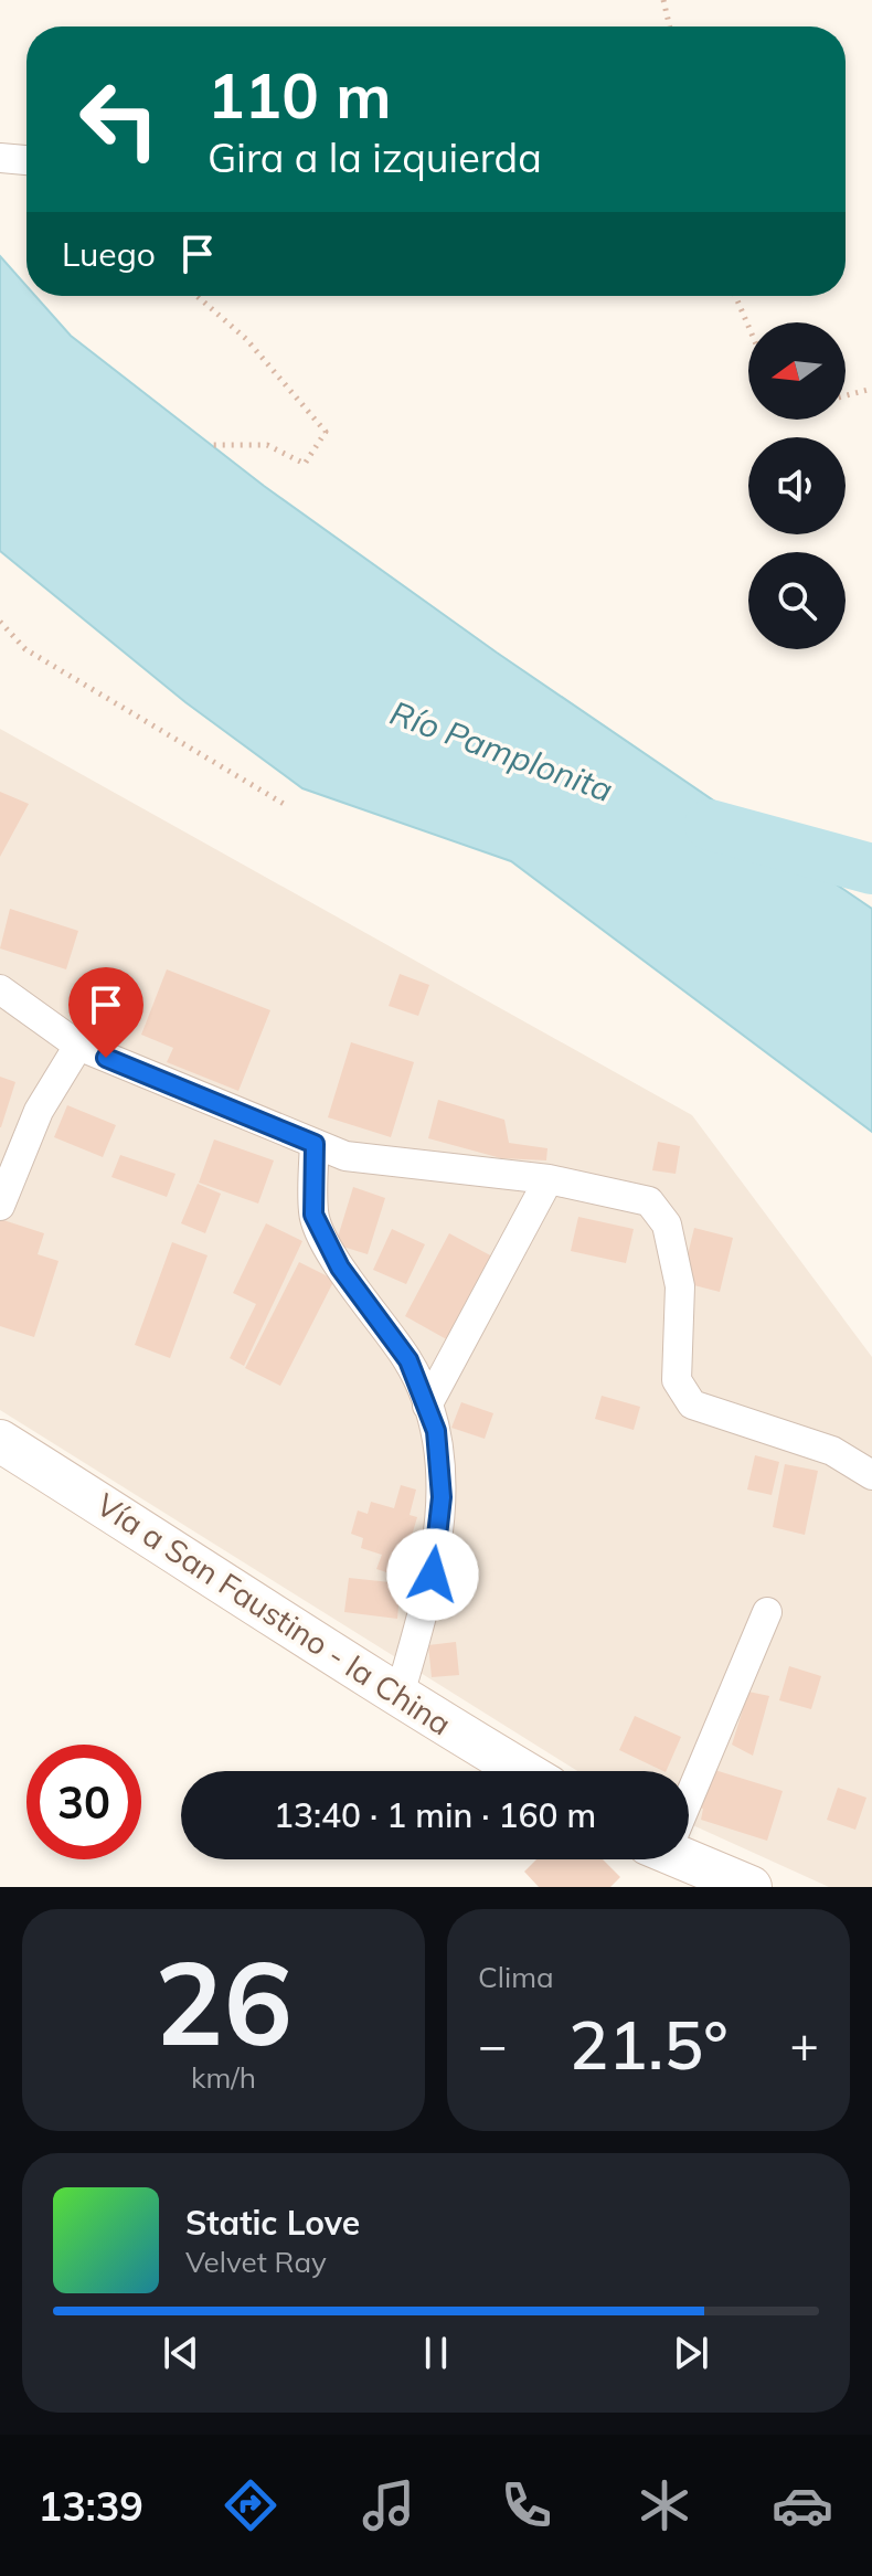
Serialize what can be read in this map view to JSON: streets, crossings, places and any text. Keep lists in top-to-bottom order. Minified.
{"streets":{"street":["Vía a San Faustino - la China"]},"water":["Río Pamplonita"],"north":"left","page":{"turn":["110 m","Gira a la izquierda"],"then":"Luego","limit":"30","trip":"13:40 · 1 min · 160 m","tile":[["26","km/h"],"Clima"],"heat":["−","21.5°","+"],"song":["Static Love","Velvet Ray"],"tabs":"13:39"}}
